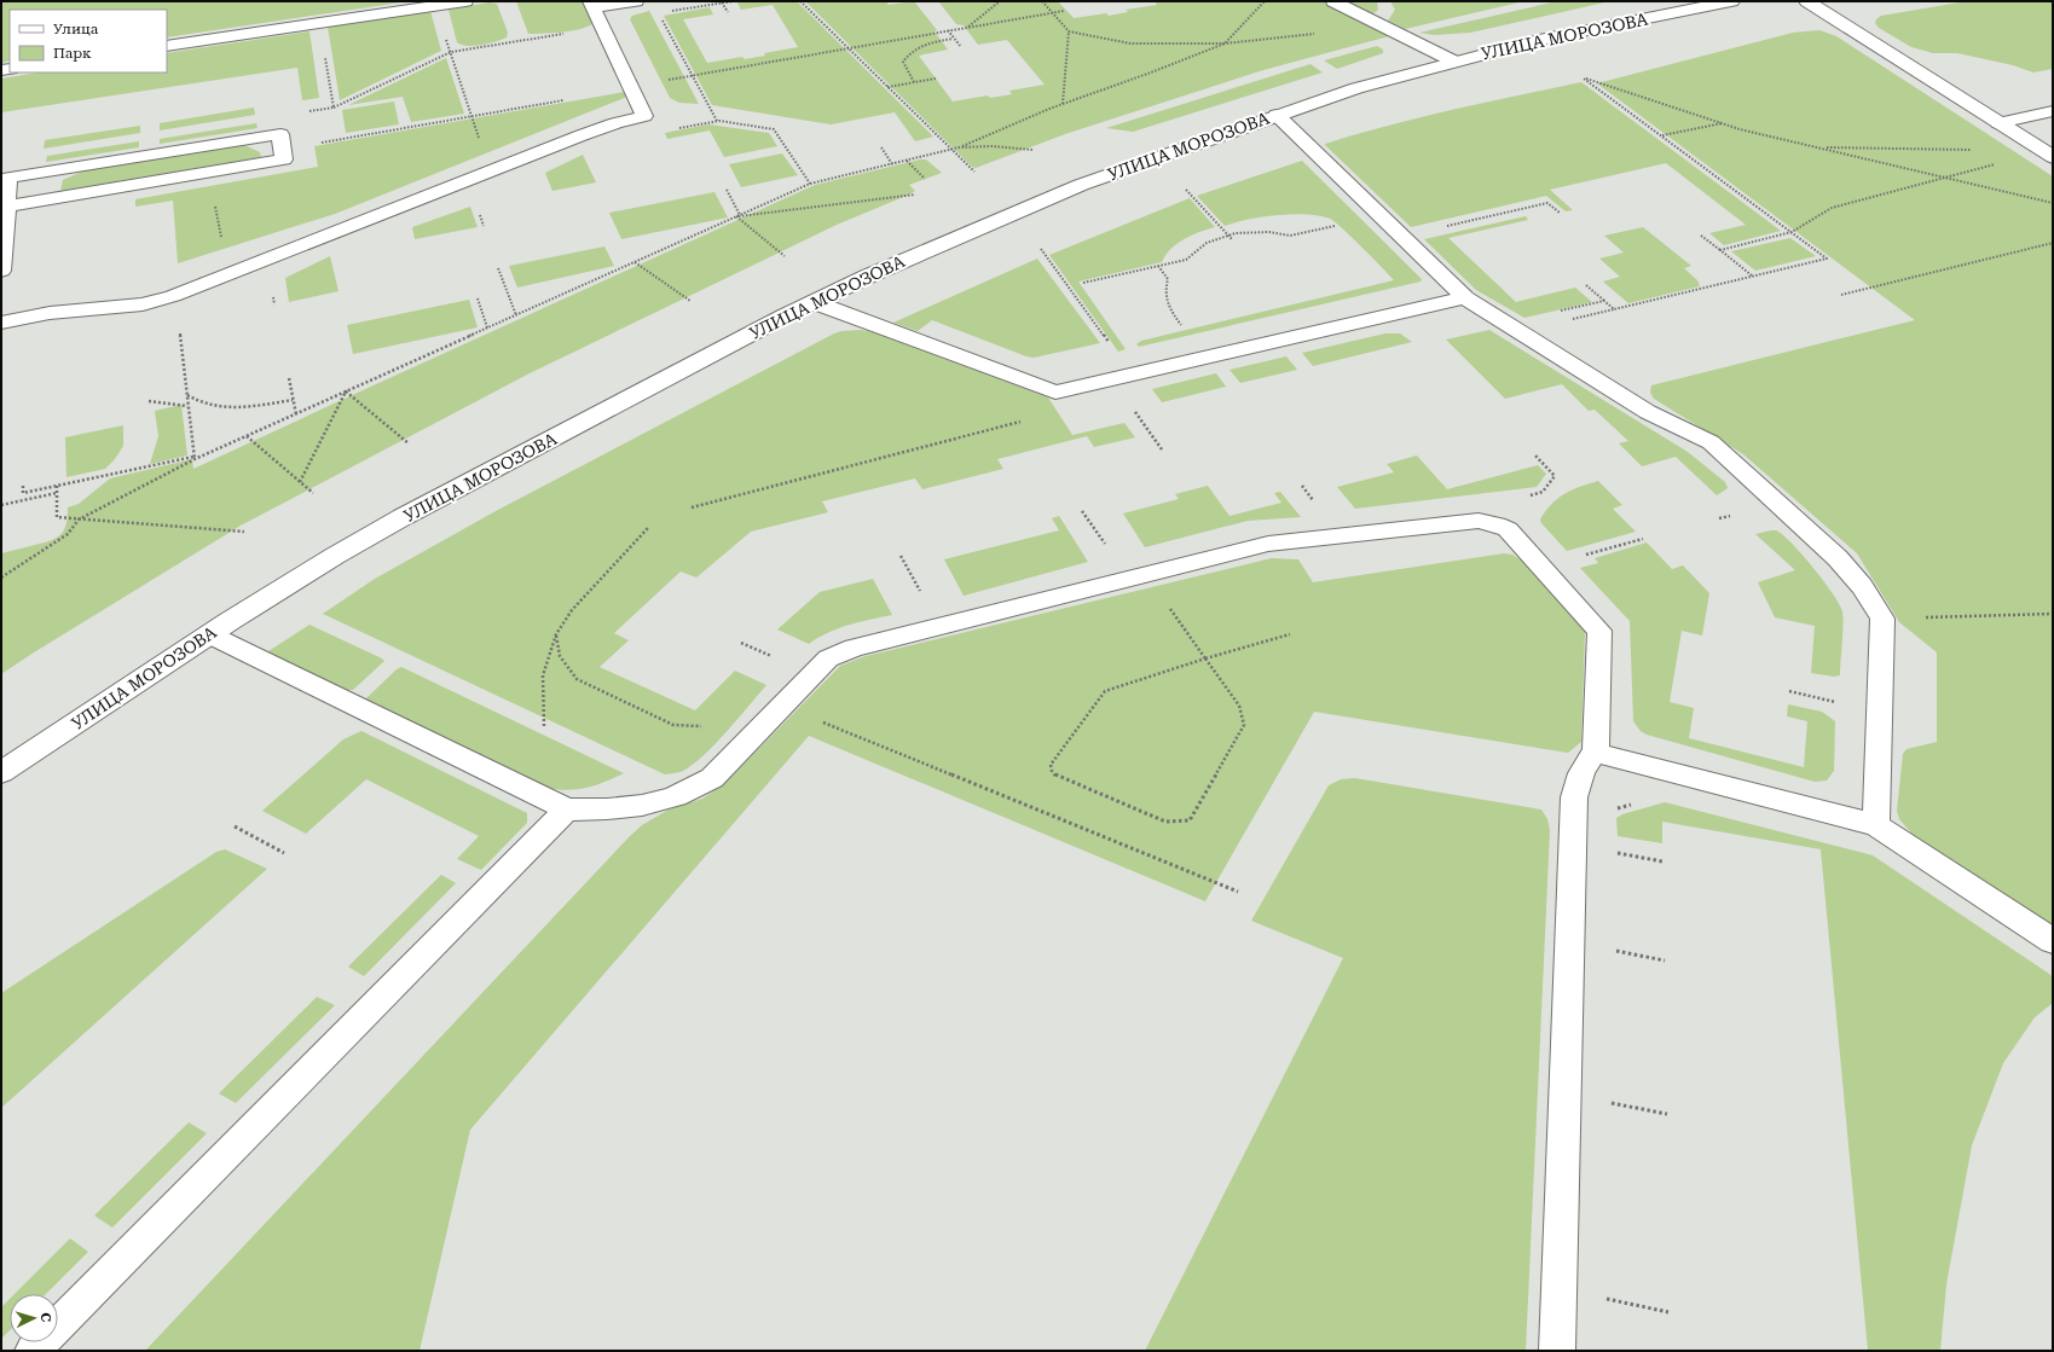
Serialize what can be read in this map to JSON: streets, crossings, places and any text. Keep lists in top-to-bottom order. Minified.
{"streets":{"main road":["УЛИЦА МОРОЗОВА"]},"legend":["Улица","Парк"],"north":"right"}
